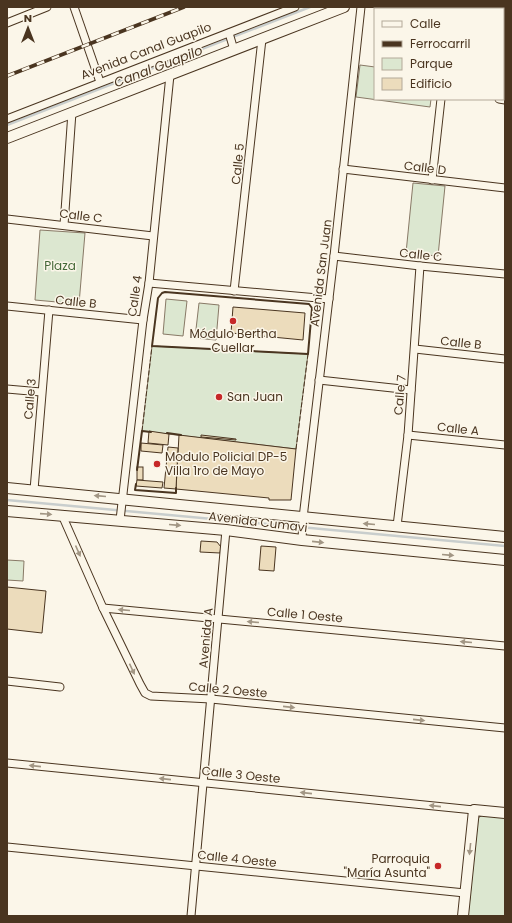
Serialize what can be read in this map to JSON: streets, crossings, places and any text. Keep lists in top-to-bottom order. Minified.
{"streets":{"main road":["Avenida Cumavi"],"street":["Avenida Canal Guapilo","Calle 5","Calle D","Calle C","Avenida San Juan","Calle 4","Calle B","Calle 7","Calle 3","Calle A","Calle 1 Oeste","Avenida A","Calle 2 Oeste","Calle 3 Oeste","Calle 4 Oeste"]},"crossings":[["Calle D","Avenida San Juan"],["Calle C","Avenida San Juan"],["Calle C","Calle 4"],["Calle C","Calle 7"],["Avenida San Juan","Avenida Cumavi"],["Calle 4","Calle B"],["Calle 4","Avenida Cumavi"],["Calle B","Calle 7"],["Calle B","Calle 3"],["Calle 7","Calle A"],["Calle 7","Avenida Cumavi"],["Calle 3","Avenida Cumavi"],["Avenida Cumavi","Avenida A"],["Avenida Cumavi","Calle 2 Oeste"],["Calle 1 Oeste","Avenida A"],["Calle 1 Oeste","Calle 2 Oeste"],["Avenida A","Calle 2 Oeste"],["Avenida A","Calle 3 Oeste"],["Avenida A","Calle 4 Oeste"]],"one_way":["Calle 1 Oeste","Calle 2 Oeste","Calle 3 Oeste"],"water":["Canal Guapilo"],"parks":["Plaza"],"places":["Módulo Bertha Cuellar","San Juan","Modulo Policial DP-5 Villa 1ro de Mayo","Parroquia \"María Asunta\""],"legend":["Calle","Ferrocarril","Parque","Edificio"],"north":"top"}
